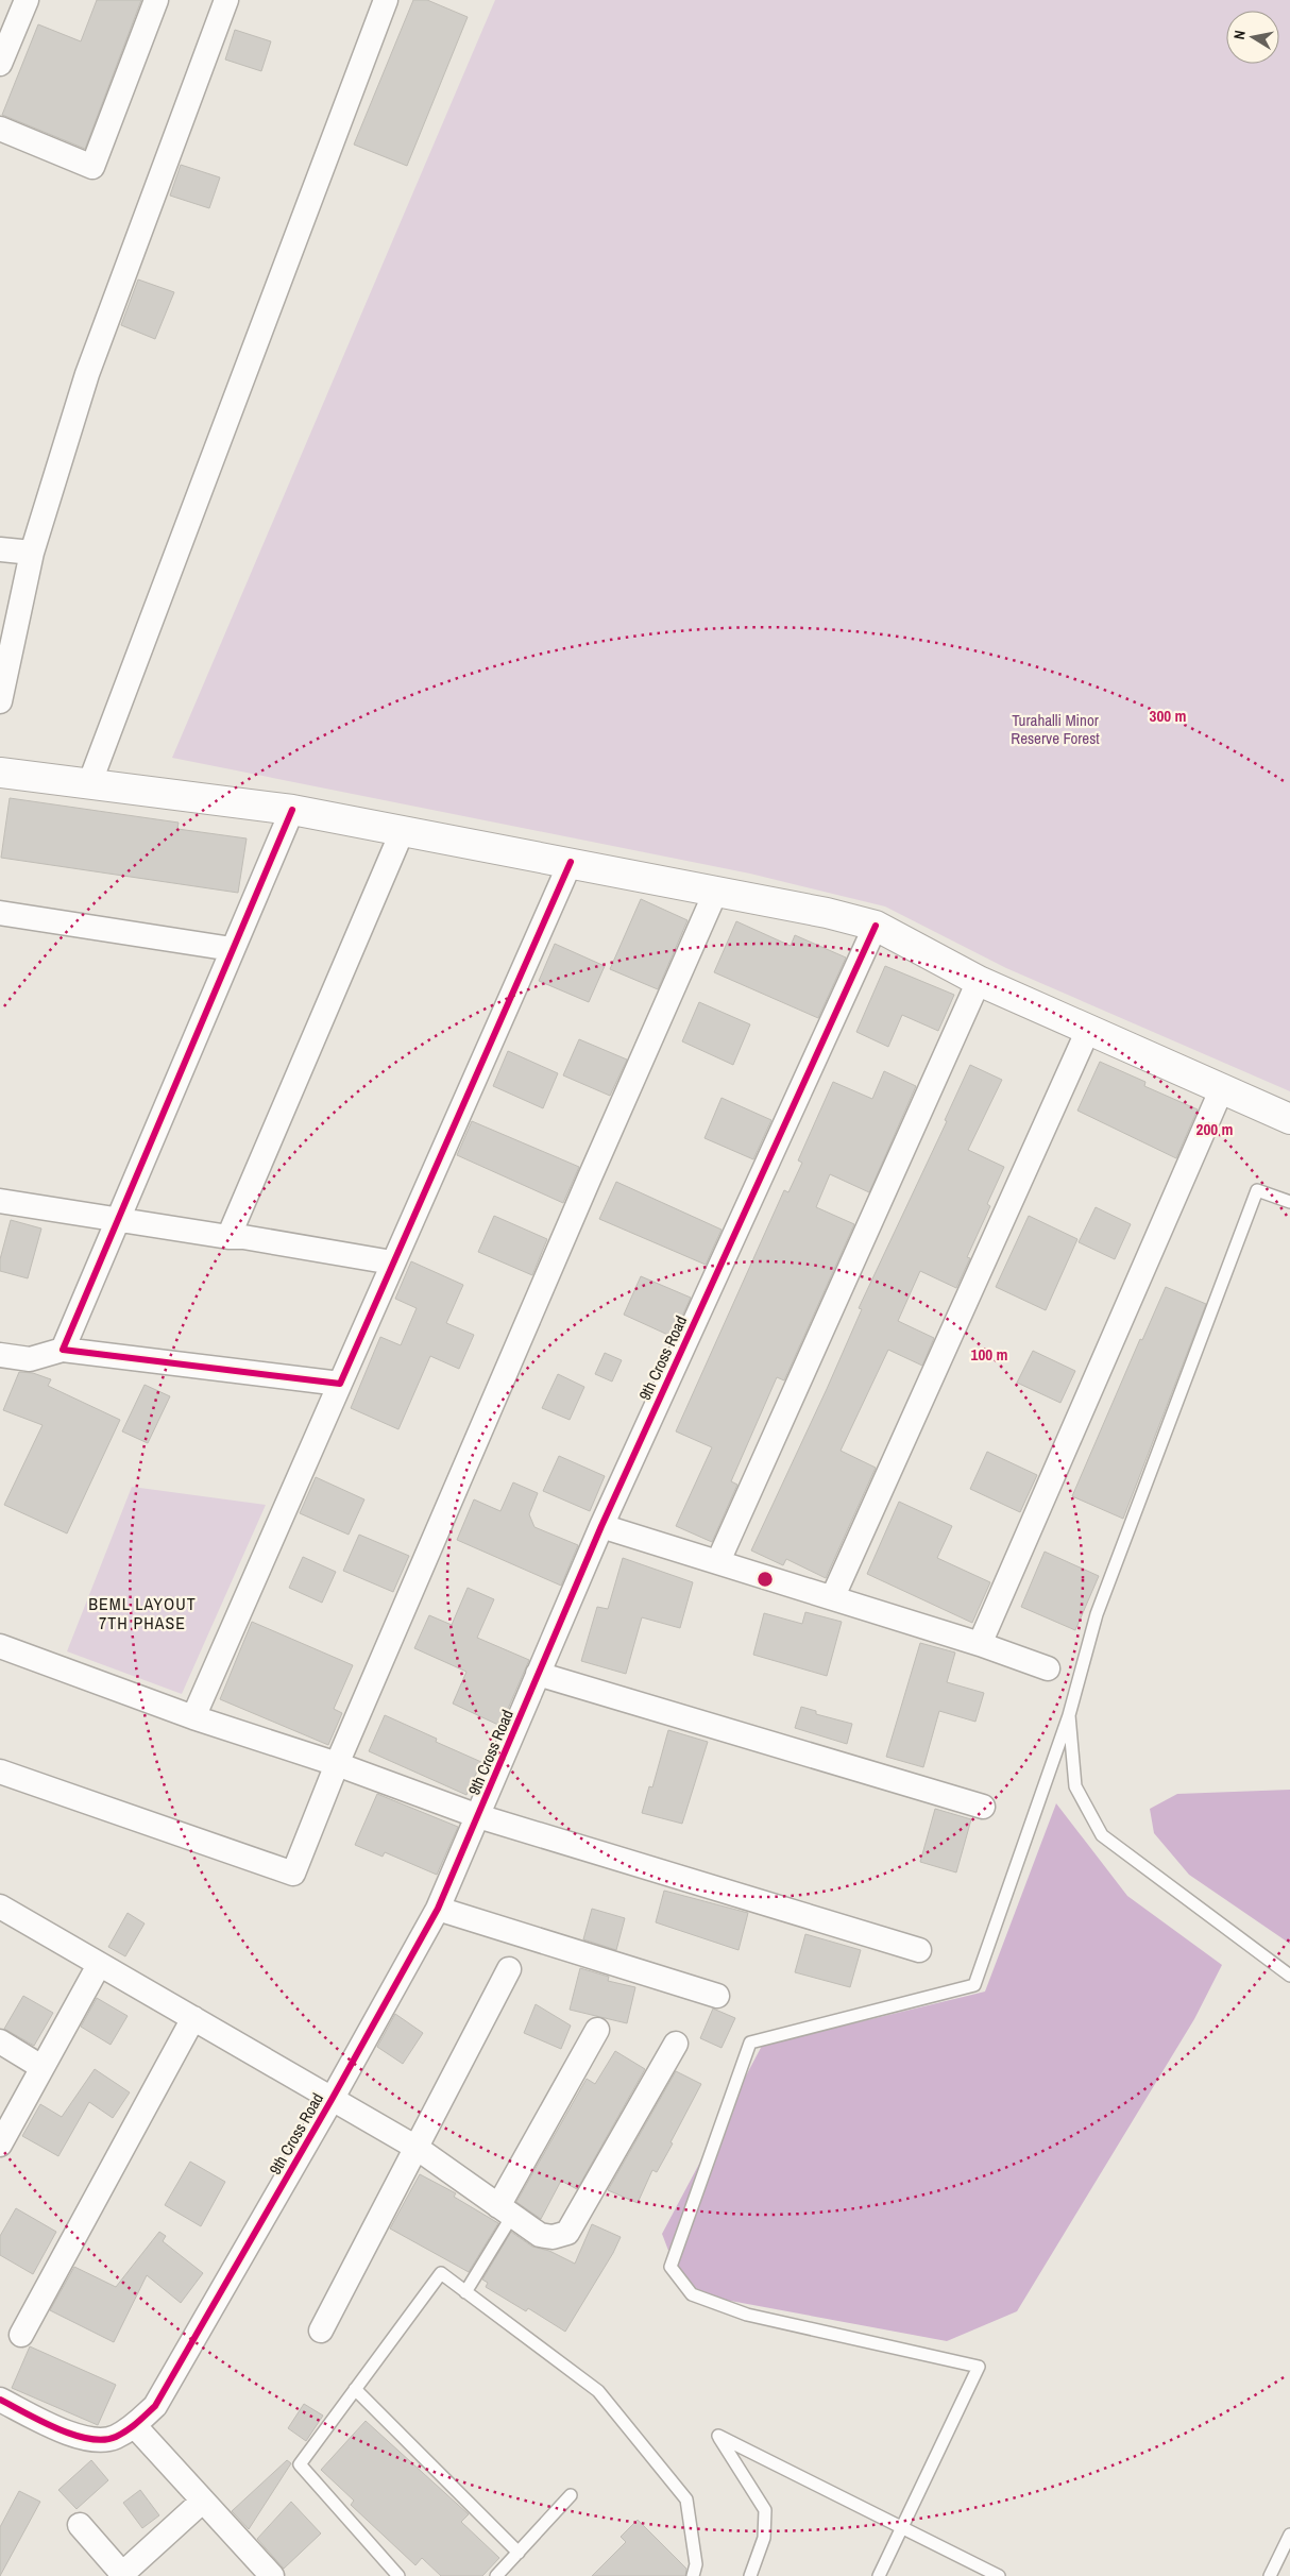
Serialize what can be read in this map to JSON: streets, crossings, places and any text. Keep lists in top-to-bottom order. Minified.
{"streets":{"street":["9th Cross Road"]},"districts":["BEML LAYOUT 7TH PHASE"],"parks":["Turahalli Minor Reserve Forest"],"north":"left","rings":["300 m","200 m","100 m"]}
